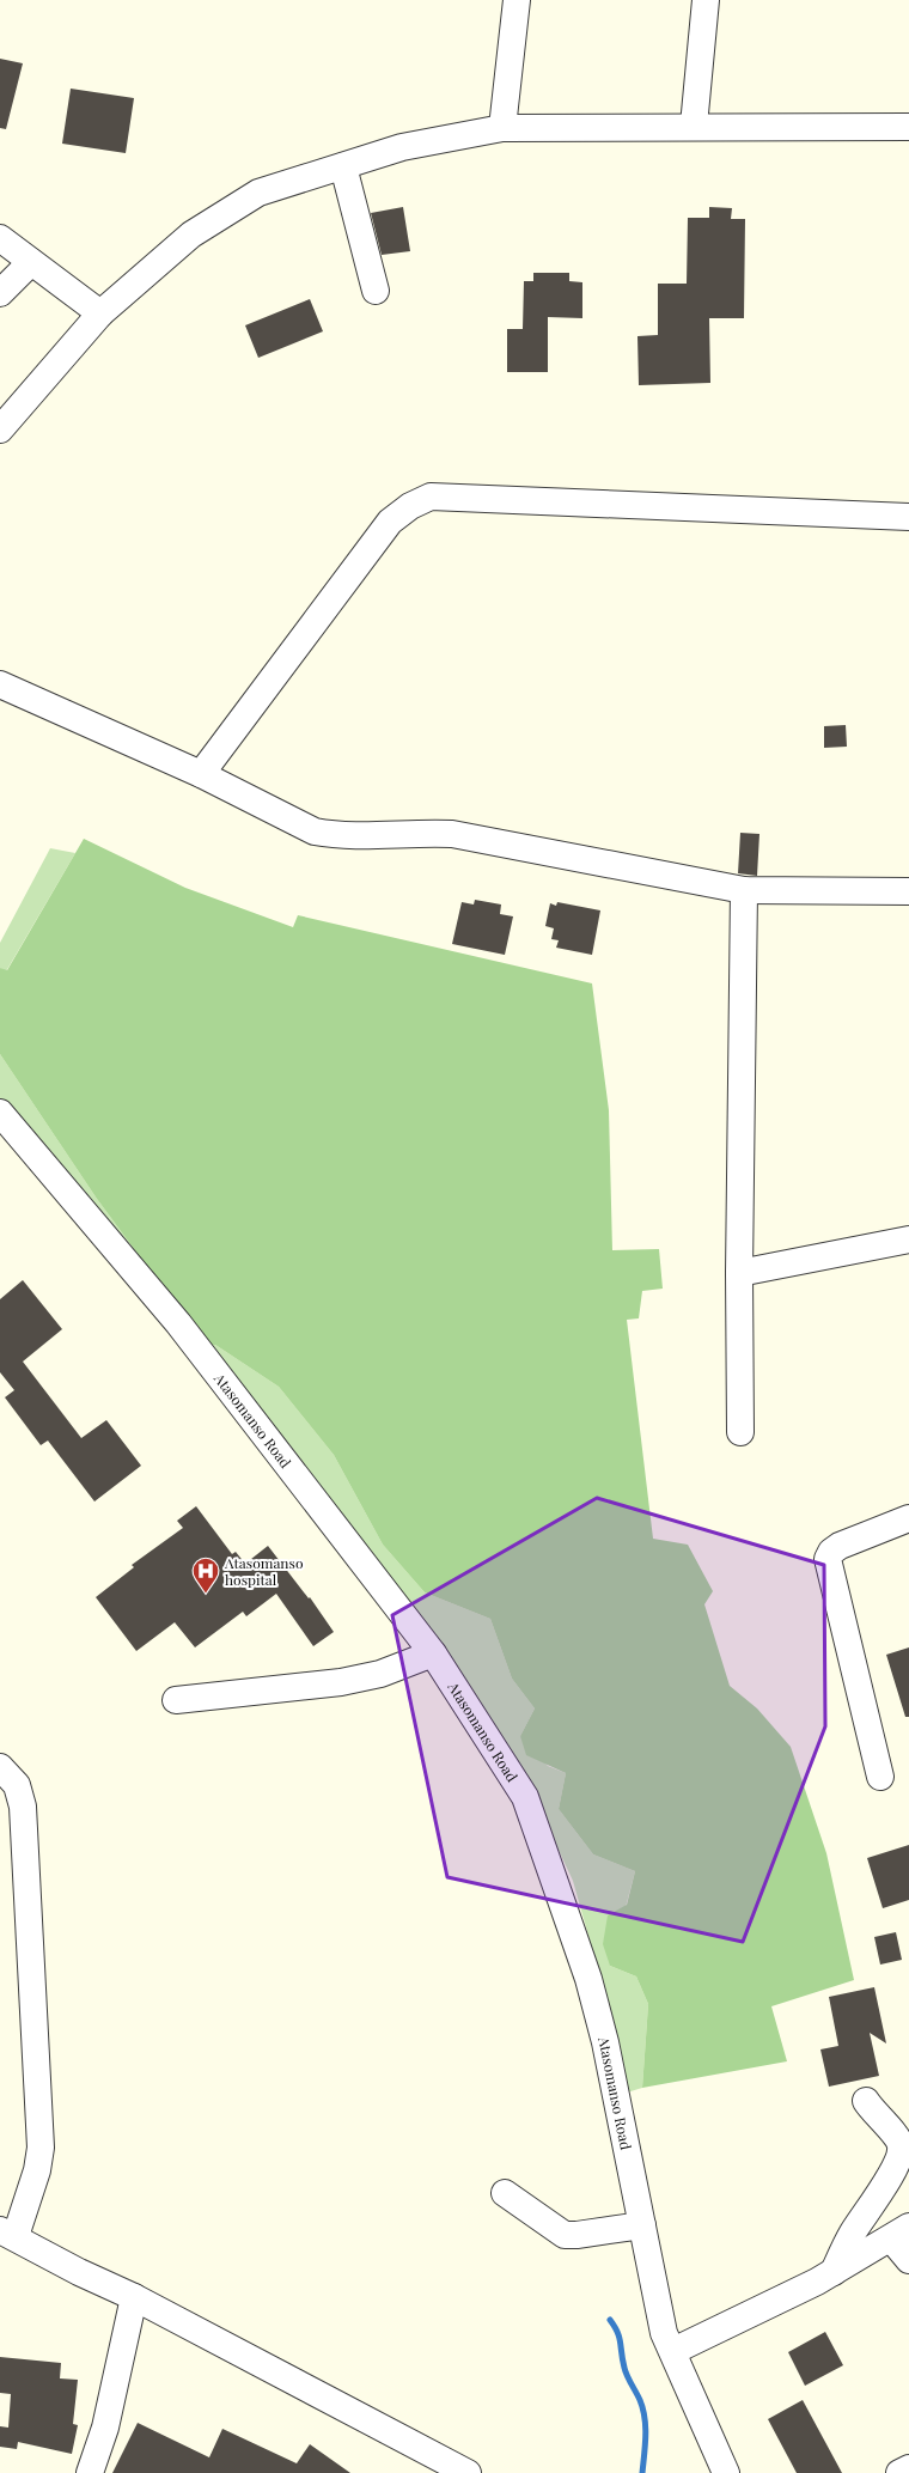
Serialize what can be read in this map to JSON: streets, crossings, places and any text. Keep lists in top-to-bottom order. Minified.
{"streets":{"street":["Atasomanso Road"]},"places":{"hospital":["Atasomanso hospital"]}}
